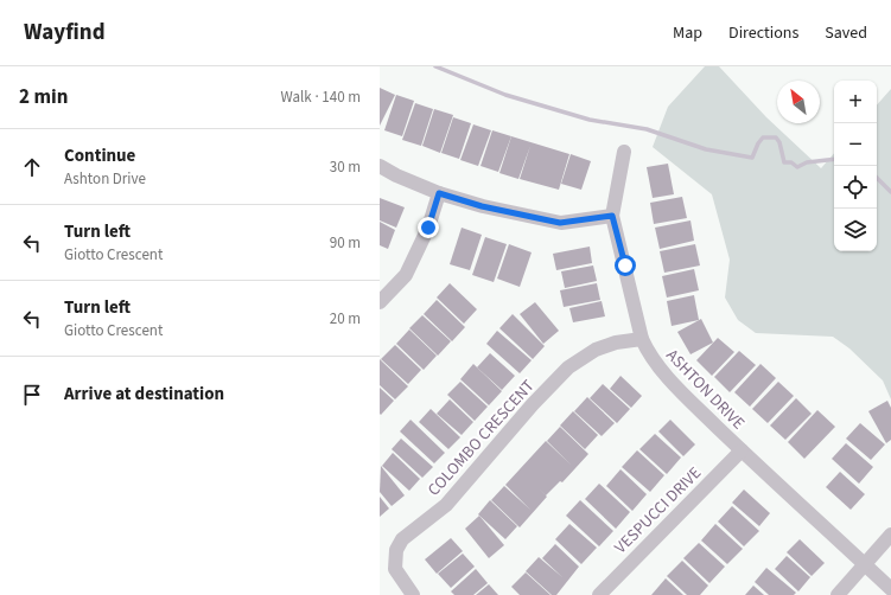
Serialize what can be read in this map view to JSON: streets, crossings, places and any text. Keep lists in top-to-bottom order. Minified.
{"streets":{"street":["ASHTON DRIVE","COLOMBO CRESCENT","VESPUCCI DRIVE"]},"crossings":[["ASHTON DRIVE","COLOMBO CRESCENT"],["ASHTON DRIVE","VESPUCCI DRIVE"]],"north":"top left","page":{"header":"Wayfind","nav":["Map","Directions","Saved"],"heading":["2 min","Walk · 140 m"],"map_buttons":["+","−"],"list":[["Continue","Ashton Drive","30 m"],["Turn left","Giotto Crescent","90 m"],["Turn left","Giotto Crescent","20 m"],"Arrive at destination"]}}
